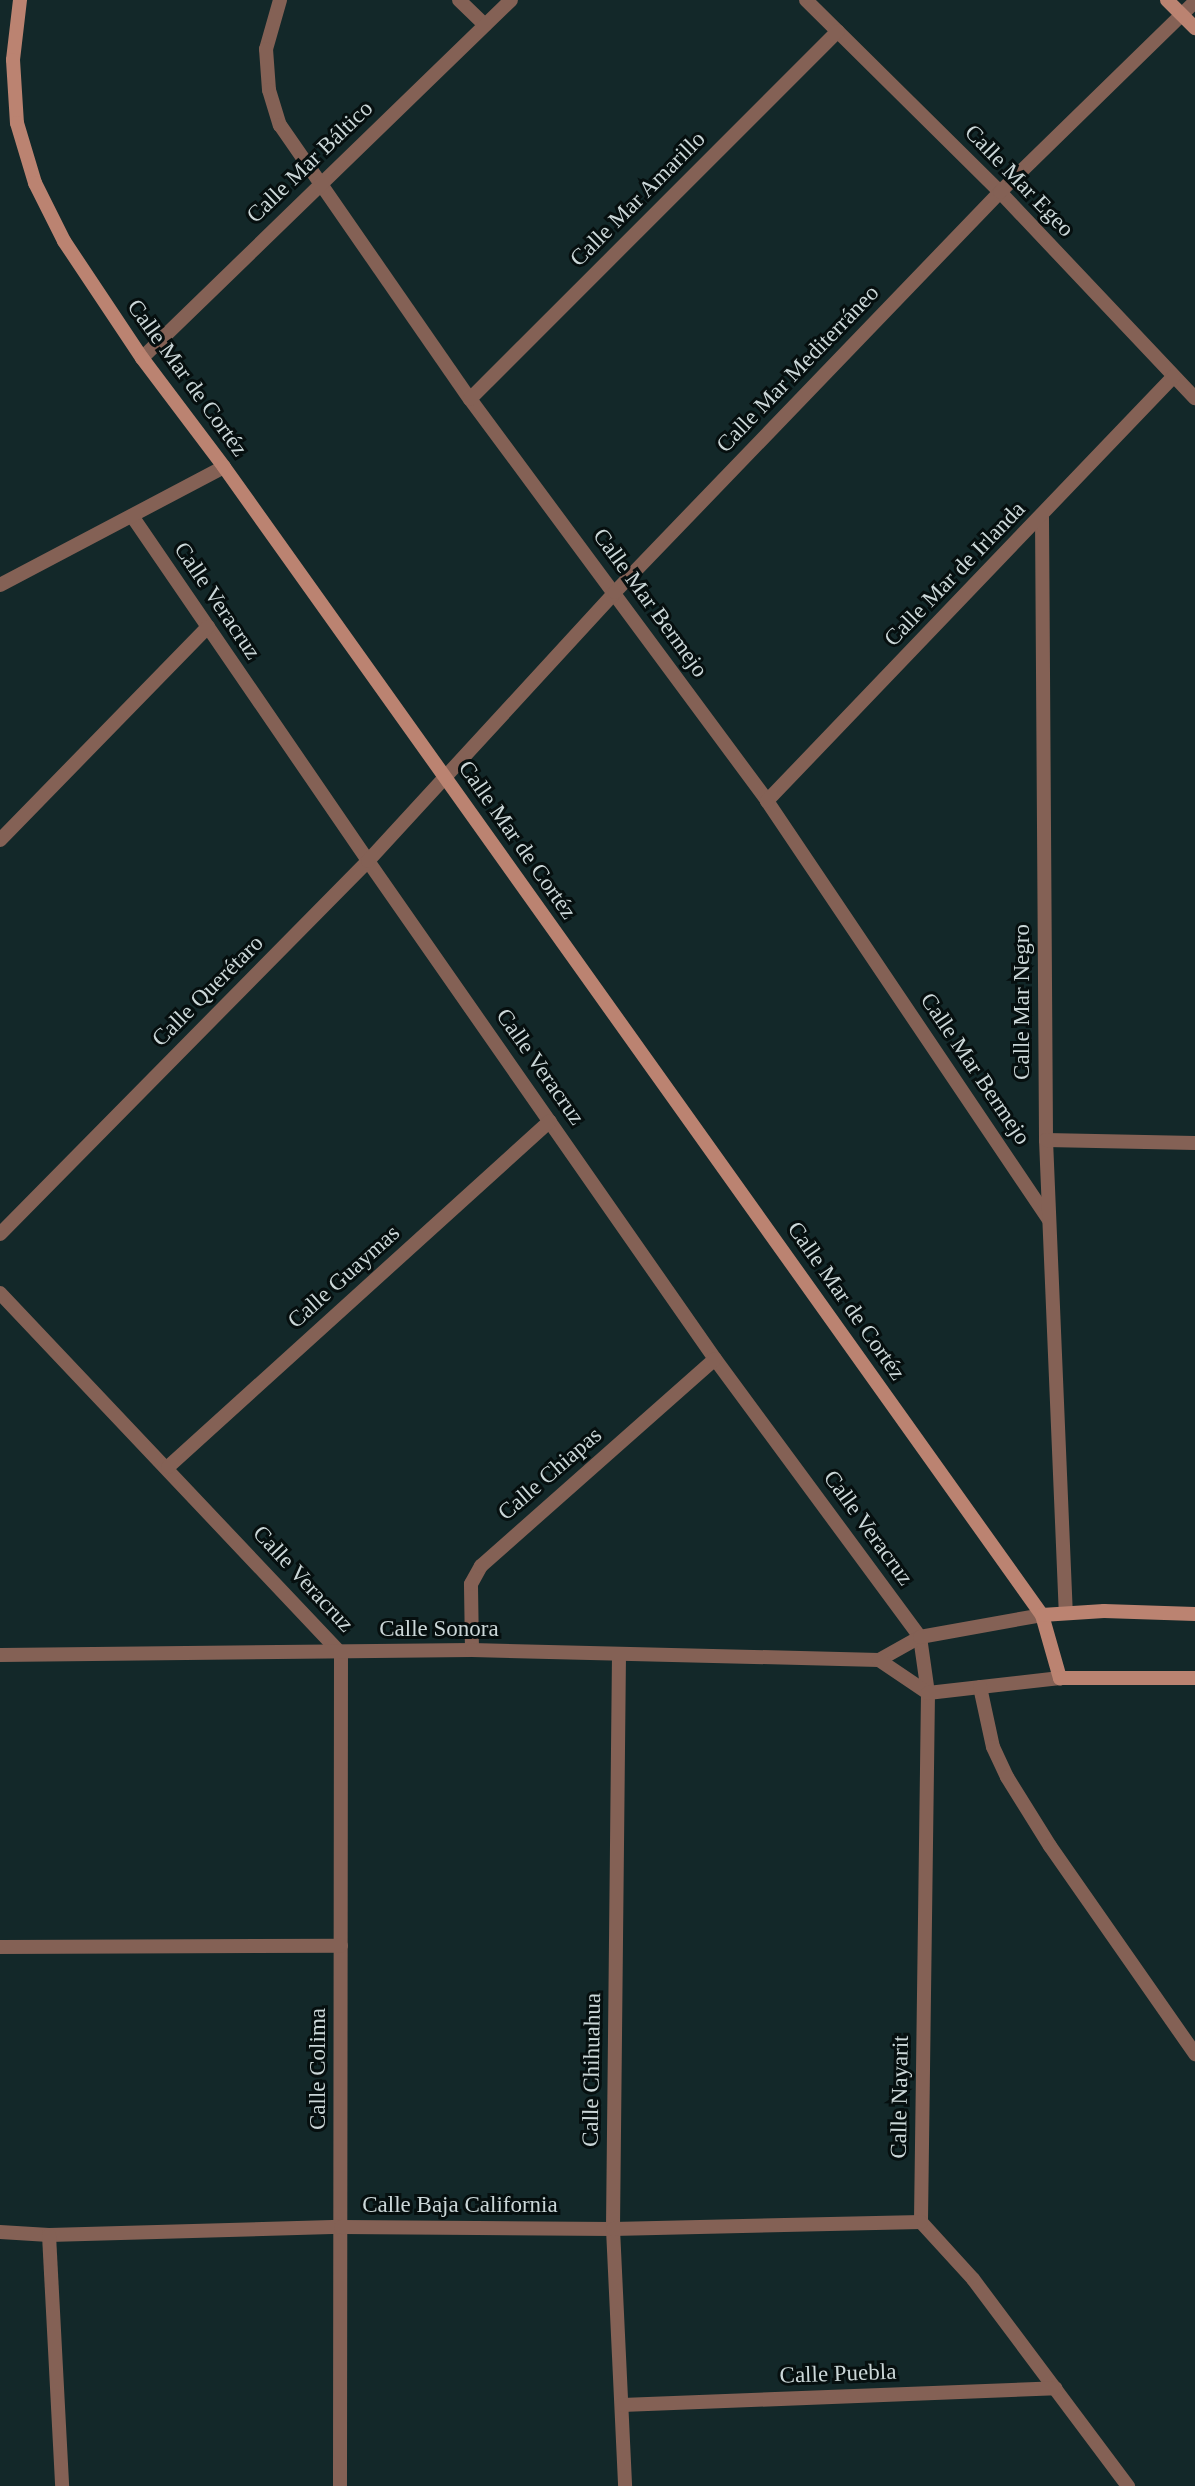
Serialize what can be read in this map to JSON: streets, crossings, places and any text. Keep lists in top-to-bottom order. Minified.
{"streets":{"street":["Calle Mar Báltico","Calle Mar Egeo","Calle Mar Amarillo","Calle Mar Mediterráneo","Calle Mar de Cortéz","Calle Mar de Irlanda","Calle Veracruz","Calle Mar Bermejo","Calle Querétaro","Calle Mar Negro","Calle Guaymas","Calle Chiapas","Calle Sonora","Calle Colima","Calle Chihuahua","Calle Nayarit","Calle Baja California","Calle Puebla"]},"crossings":[["Calle Mar Báltico","Calle Mar de Cortéz"],["Calle Mar Báltico","Calle Mar Bermejo"],["Calle Mar Egeo","Calle Mar Amarillo"],["Calle Mar Egeo","Calle Mar Mediterráneo"],["Calle Mar Egeo","Calle Mar de Irlanda"],["Calle Mar Amarillo","Calle Mar Bermejo"],["Calle Mar Mediterráneo","Calle Mar de Cortéz"],["Calle Mar Mediterráneo","Calle Mar Bermejo"],["Calle Mar Mediterráneo","Calle Querétaro"],["Calle Mar de Cortéz","Calle Querétaro"],["Calle Mar de Irlanda","Calle Mar Bermejo"],["Calle Mar de Irlanda","Calle Mar Negro"],["Calle Veracruz","Calle Querétaro"],["Calle Veracruz","Calle Guaymas"],["Calle Veracruz","Calle Chiapas"],["Calle Veracruz","Calle Sonora"],["Calle Veracruz","Calle Colima"],["Calle Veracruz","Calle Nayarit"],["Calle Mar Bermejo","Calle Mar Negro"],["Calle Chiapas","Calle Sonora"],["Calle Sonora","Calle Colima"],["Calle Sonora","Calle Chihuahua"],["Calle Colima","Calle Baja California"],["Calle Chihuahua","Calle Baja California"],["Calle Chihuahua","Calle Puebla"],["Calle Nayarit","Calle Baja California"]]}
